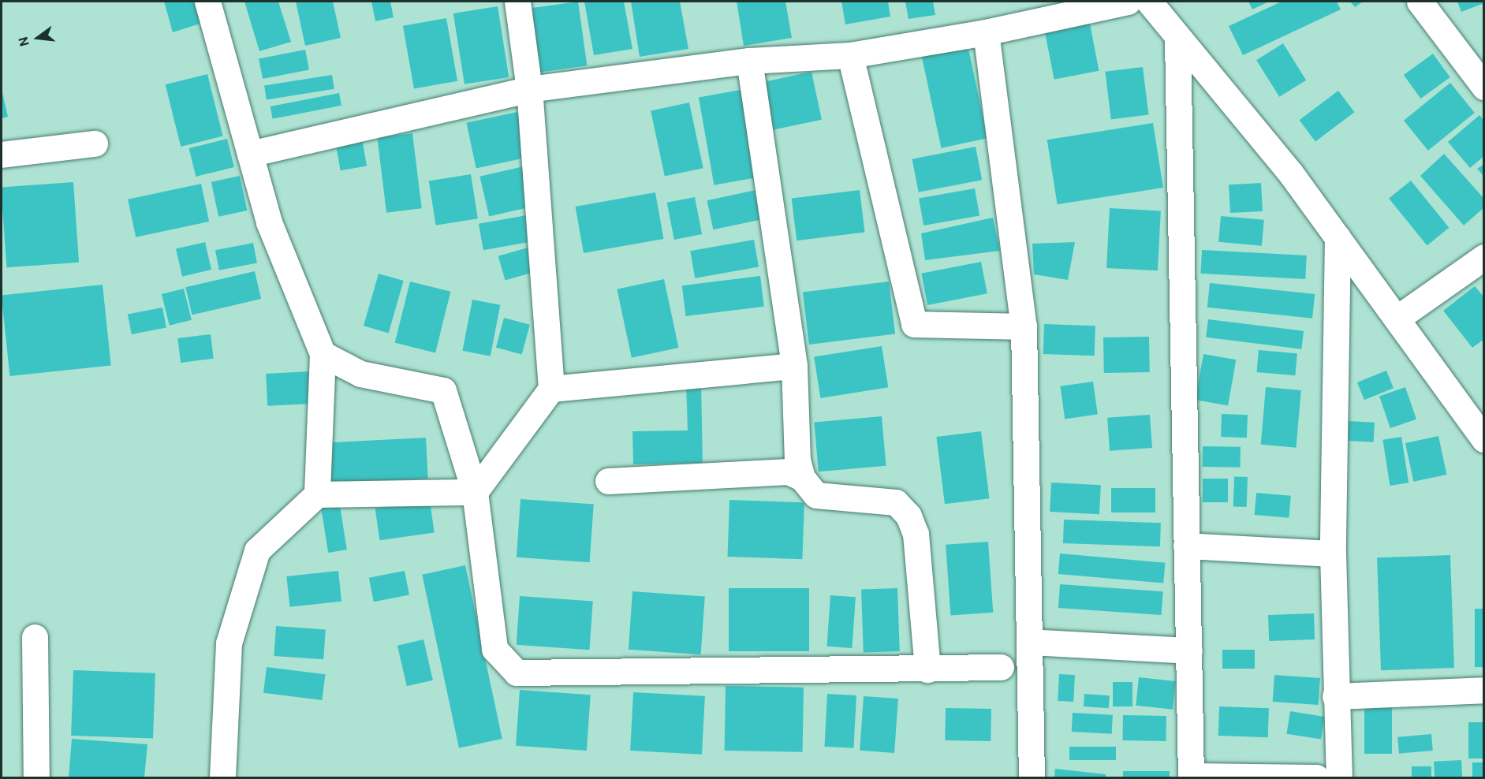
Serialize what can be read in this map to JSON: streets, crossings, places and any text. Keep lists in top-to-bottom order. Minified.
{"north":"left"}
